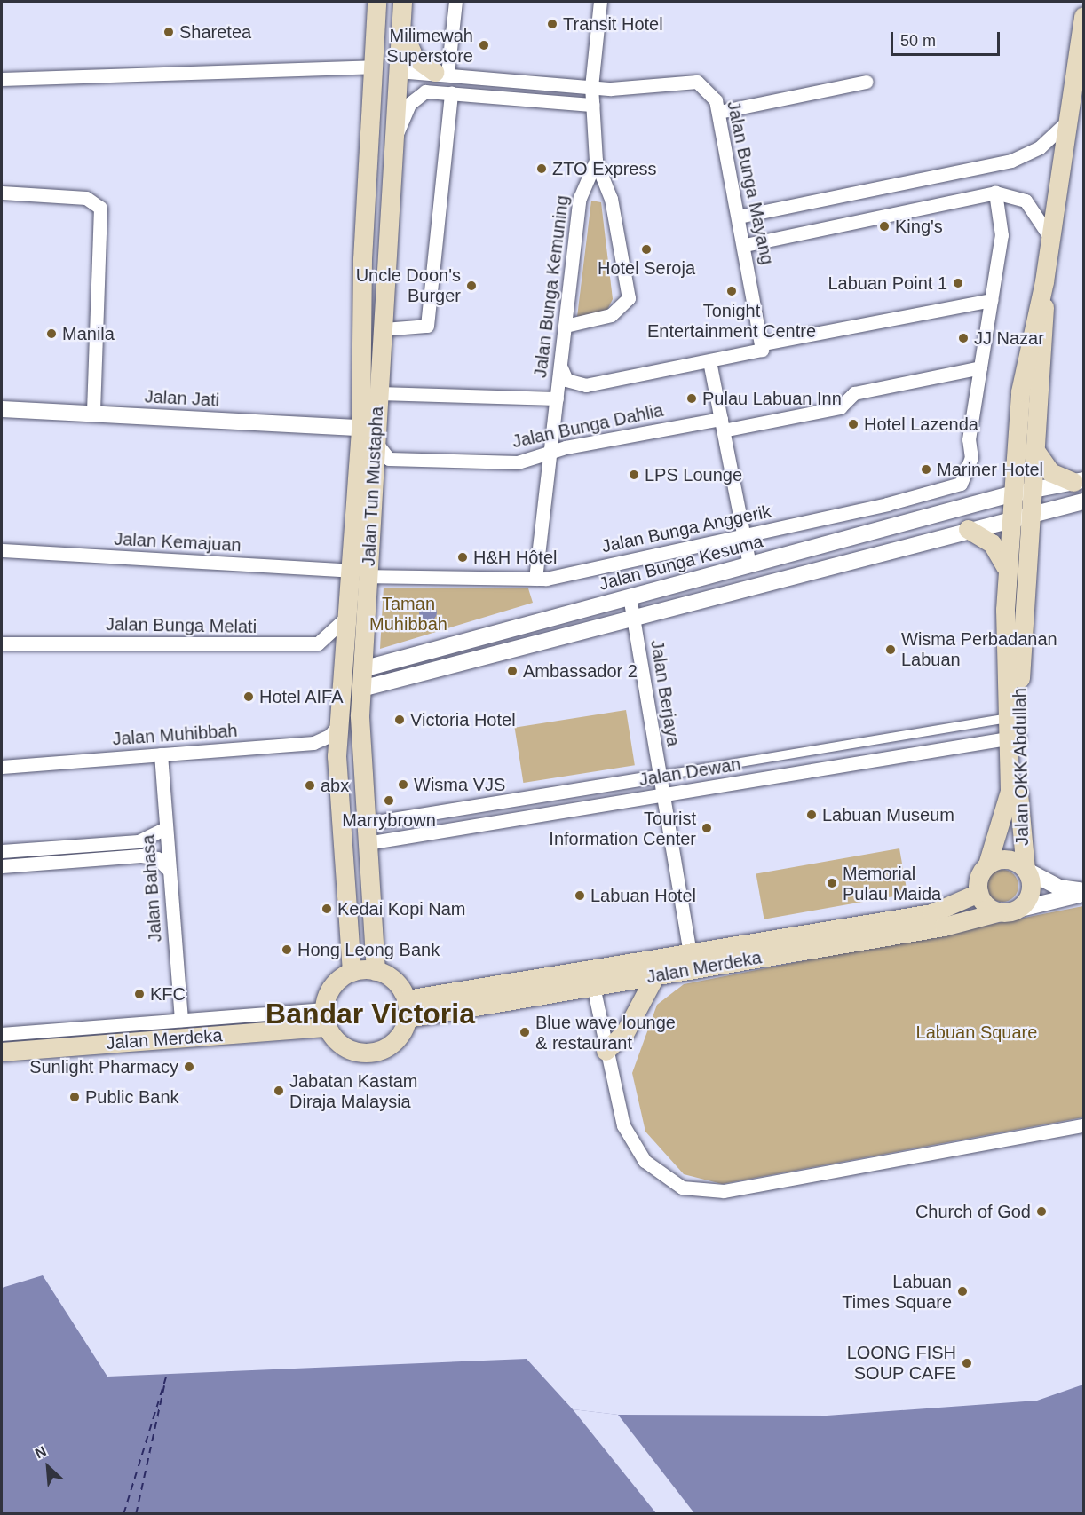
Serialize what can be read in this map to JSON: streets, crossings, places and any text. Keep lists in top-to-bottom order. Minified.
{"streets":{"main road":["Jalan Tun Mustapha","Jalan OKK Abdullah","Jalan Merdeka"],"street":["Jalan Bunga Mayang","Jalan Bunga Kemuning","Jalan Jati","Jalan Bunga Dahlia","Jalan Bunga Anggerik","Jalan Kemajuan","Jalan Bunga Kesuma","Jalan Bunga Melati","Jalan Berjaya","Jalan Muhibbah","Jalan Dewan","Jalan Bahasa"]},"crossings":[["Jalan Bunga Mayang","Jalan Bunga Kemuning"],["Jalan Bunga Mayang","Jalan Tun Mustapha"],["Jalan Bunga Kemuning","Jalan Bunga Dahlia"],["Jalan Bunga Kemuning","Jalan Bunga Anggerik"],["Jalan Jati","Jalan Tun Mustapha"],["Jalan Bunga Dahlia","Jalan Tun Mustapha"],["Jalan Bunga Dahlia","Jalan Bunga Anggerik"],["Jalan Tun Mustapha","Jalan Bunga Anggerik"],["Jalan Tun Mustapha","Jalan Kemajuan"],["Jalan Tun Mustapha","Jalan Bunga Kesuma"],["Jalan Tun Mustapha","Jalan Bunga Melati"],["Jalan Tun Mustapha","Jalan Muhibbah"],["Jalan Tun Mustapha","Jalan Dewan"],["Jalan Tun Mustapha","Jalan Merdeka"],["Jalan Bunga Anggerik","Jalan Kemajuan"],["Jalan Bunga Kesuma","Jalan Berjaya"],["Jalan Bunga Kesuma","Jalan OKK Abdullah"],["Jalan Berjaya","Jalan Dewan"],["Jalan Berjaya","Jalan Merdeka"],["Jalan Muhibbah","Jalan Bahasa"],["Jalan OKK Abdullah","Jalan Dewan"],["Jalan OKK Abdullah","Jalan Merdeka"],["Jalan Bahasa","Jalan Merdeka"]],"districts":["Bandar Victoria"],"parks":["Taman Muhibbah","Labuan Square"],"places":["Transit Hotel","Sharetea","Milimewah Superstore","ZTO Express","King's","Hotel Seroja","Labuan Point 1","Uncle Doon's Burger","Tonight Entertainment Centre","Manila","JJ Nazar","Pulau Labuan Inn","Hotel Lazenda","Mariner Hotel","LPS Lounge","H&H Hôtel","Wisma Perbadanan Labuan","Ambassador 2","Hotel AIFA","Victoria Hotel","Wisma VJS","abx","Marrybrown","Labuan Museum","Tourist Information Center","Memorial Pulau Maida","Labuan Hotel","Kedai Kopi Nam","Hong Leong Bank","KFC","Blue wave lounge & restaurant","Sunlight Pharmacy","Jabatan Kastam Diraja Malaysia","Public Bank","Church of God","Labuan Times Square","LOONG FISH SOUP CAFE"],"scale_bar":"50 m","north":"top left"}
